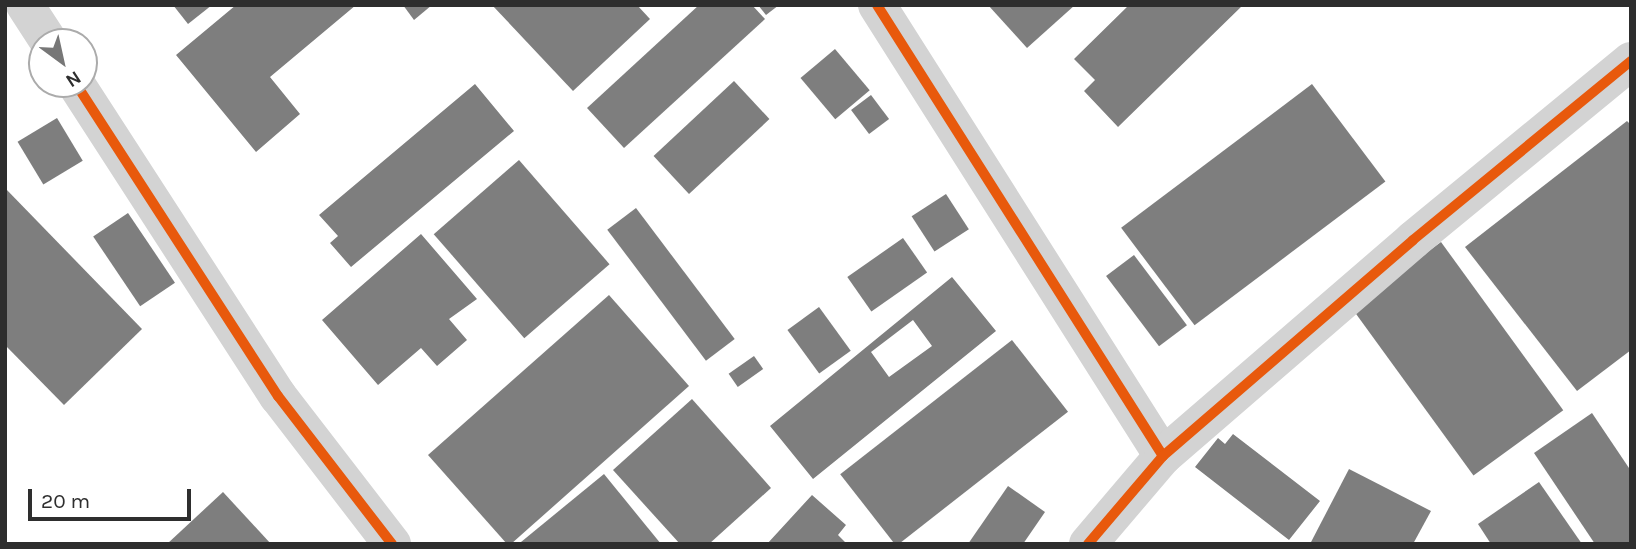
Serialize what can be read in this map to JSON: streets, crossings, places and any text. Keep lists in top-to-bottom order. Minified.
{"scale_bar":"20 m","north":"bottom right"}
